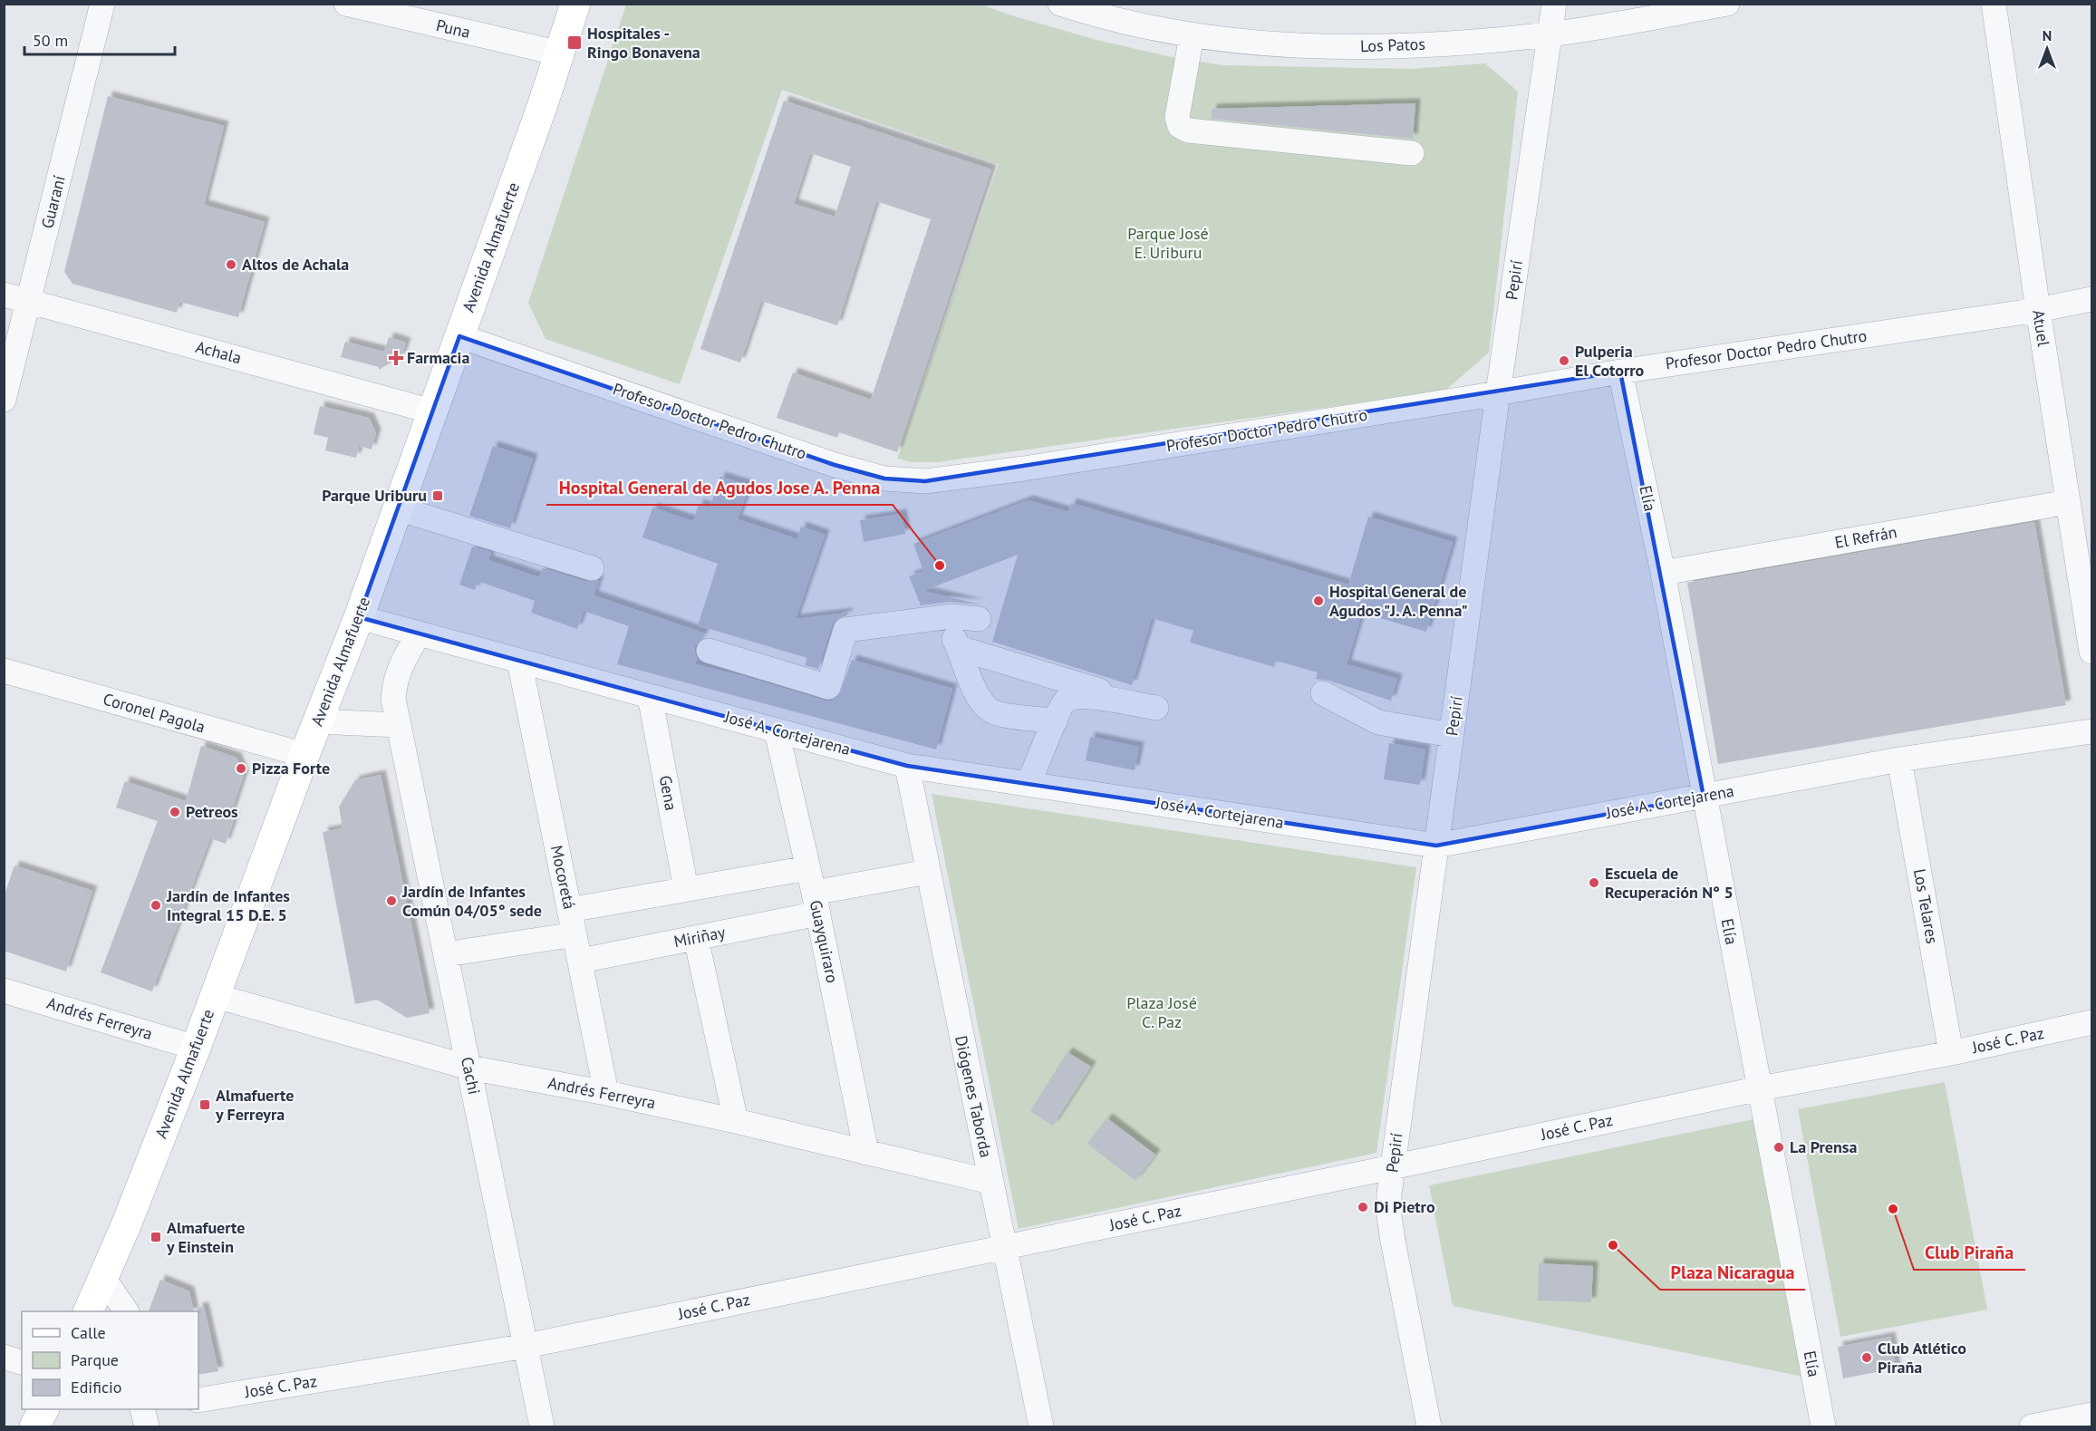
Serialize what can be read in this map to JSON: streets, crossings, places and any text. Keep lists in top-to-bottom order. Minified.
{"streets":{"main road":["Avenida Almafuerte"],"street":["Puna","Los Patos","Guaraní","Pepirí","Atuel","Profesor Doctor Pedro Chutro","Achala","Elía","El Refrán","Coronel Pagola","José A. Cortejarena","Gena","Mocoretá","Los Telares","Miriñay","Guayquiraro","Andrés Ferreyra","José C. Paz","Cachi","Diógenes Taborda"]},"crossings":[["Puna","Avenida Almafuerte"],["Los Patos","Pepirí"],["Guaraní","Achala"],["Avenida Almafuerte","Profesor Doctor Pedro Chutro"],["Avenida Almafuerte","Achala"],["Avenida Almafuerte","Coronel Pagola"],["Avenida Almafuerte","José A. Cortejarena"],["Avenida Almafuerte","Andrés Ferreyra"],["Pepirí","Profesor Doctor Pedro Chutro"],["Pepirí","José A. Cortejarena"],["Pepirí","José C. Paz"],["Atuel","Profesor Doctor Pedro Chutro"],["Atuel","El Refrán"],["Profesor Doctor Pedro Chutro","Elía"],["Elía","El Refrán"],["Elía","José A. Cortejarena"],["Elía","José C. Paz"],["José A. Cortejarena","Gena"],["José A. Cortejarena","Mocoretá"],["José A. Cortejarena","Los Telares"],["José A. Cortejarena","Guayquiraro"],["José A. Cortejarena","Cachi"],["José A. Cortejarena","Diógenes Taborda"],["Mocoretá","Miriñay"],["Mocoretá","Andrés Ferreyra"],["Los Telares","José C. Paz"],["Miriñay","Guayquiraro"],["Miriñay","Diógenes Taborda"],["Guayquiraro","Andrés Ferreyra"],["Andrés Ferreyra","Cachi"],["Andrés Ferreyra","Diógenes Taborda"],["José C. Paz","Cachi"],["José C. Paz","Diógenes Taborda"]],"parks":["Parque José E. Uriburu","Plaza José C. Paz"],"places":{"transit":["Hospitales - Ringo Bonavena","Parque Uriburu","Almafuerte y Ferreyra","Almafuerte y Einstein"],"other":["Altos de Achala","Pulperia El Cotorro","Hospital General de Agudos Jose A. Penna","Hospital General de Agudos \"J. A. Penna\"","Pizza Forte","Petreos","Escuela de Recuperación N° 5","Jardín de Infantes Común 04/05° sede","Jardín de Infantes Integral 15 D.E. 5","La Prensa","Di Pietro","Club Piraña","Plaza Nicaragua","Club Atlético Piraña"],"health":["Farmacia"]},"legend":["Calle","Parque","Edificio"],"scale_bar":"50 m","north":"top"}
